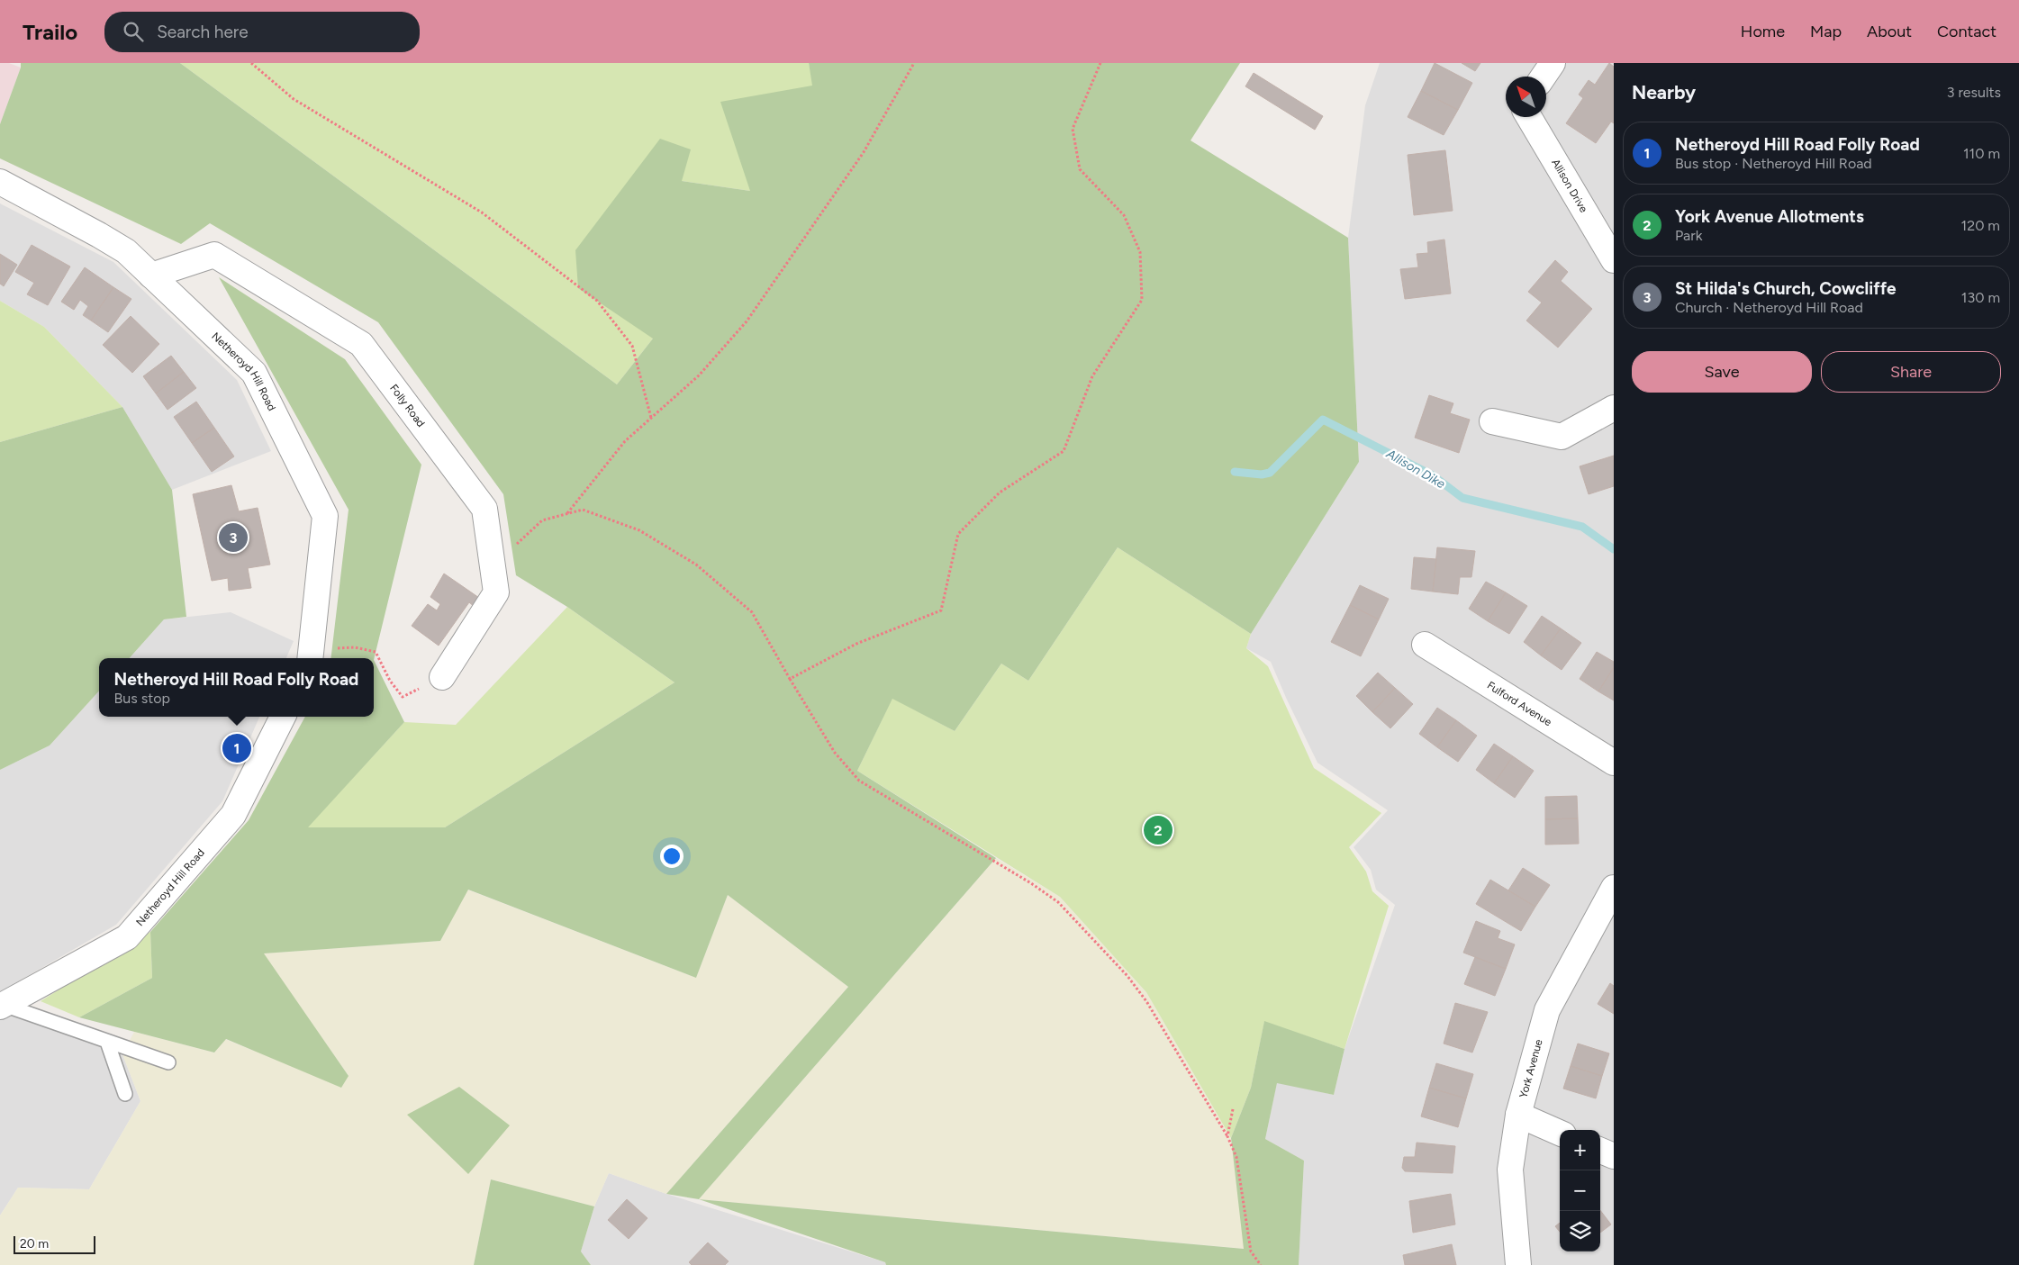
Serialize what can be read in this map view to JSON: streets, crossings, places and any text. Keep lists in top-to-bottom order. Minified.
{"streets":{"street":["Allison Drive","Netheroyd Hill Road","Folly Road","Fulford Avenue","York Avenue"]},"crossings":[["Netheroyd Hill Road","Folly Road"]],"water":["Allison Dike"],"scale_bar":"20 m","north":"top left","page":{"header":"Trailo","search":"Search here","nav":["Home","Map","About","Contact"],"heading":["Nearby","3 results"],"list":[{"mark":"1","name":"Netheroyd Hill Road Folly Road","note":"Bus stop · Netheroyd Hill Road","value":"110 m"},{"mark":"2","name":"York Avenue Allotments","note":"Park","value":"120 m"},{"mark":"3","name":"St Hilda's Church, Cowcliffe","note":"Church · Netheroyd Hill Road","value":"130 m"}],"buttons":["Save","Share"],"pins":["3","1","2"],"popup":["Netheroyd Hill Road Folly Road","Bus stop"],"map_buttons":["+","−"],"scale":"20 m"}}
